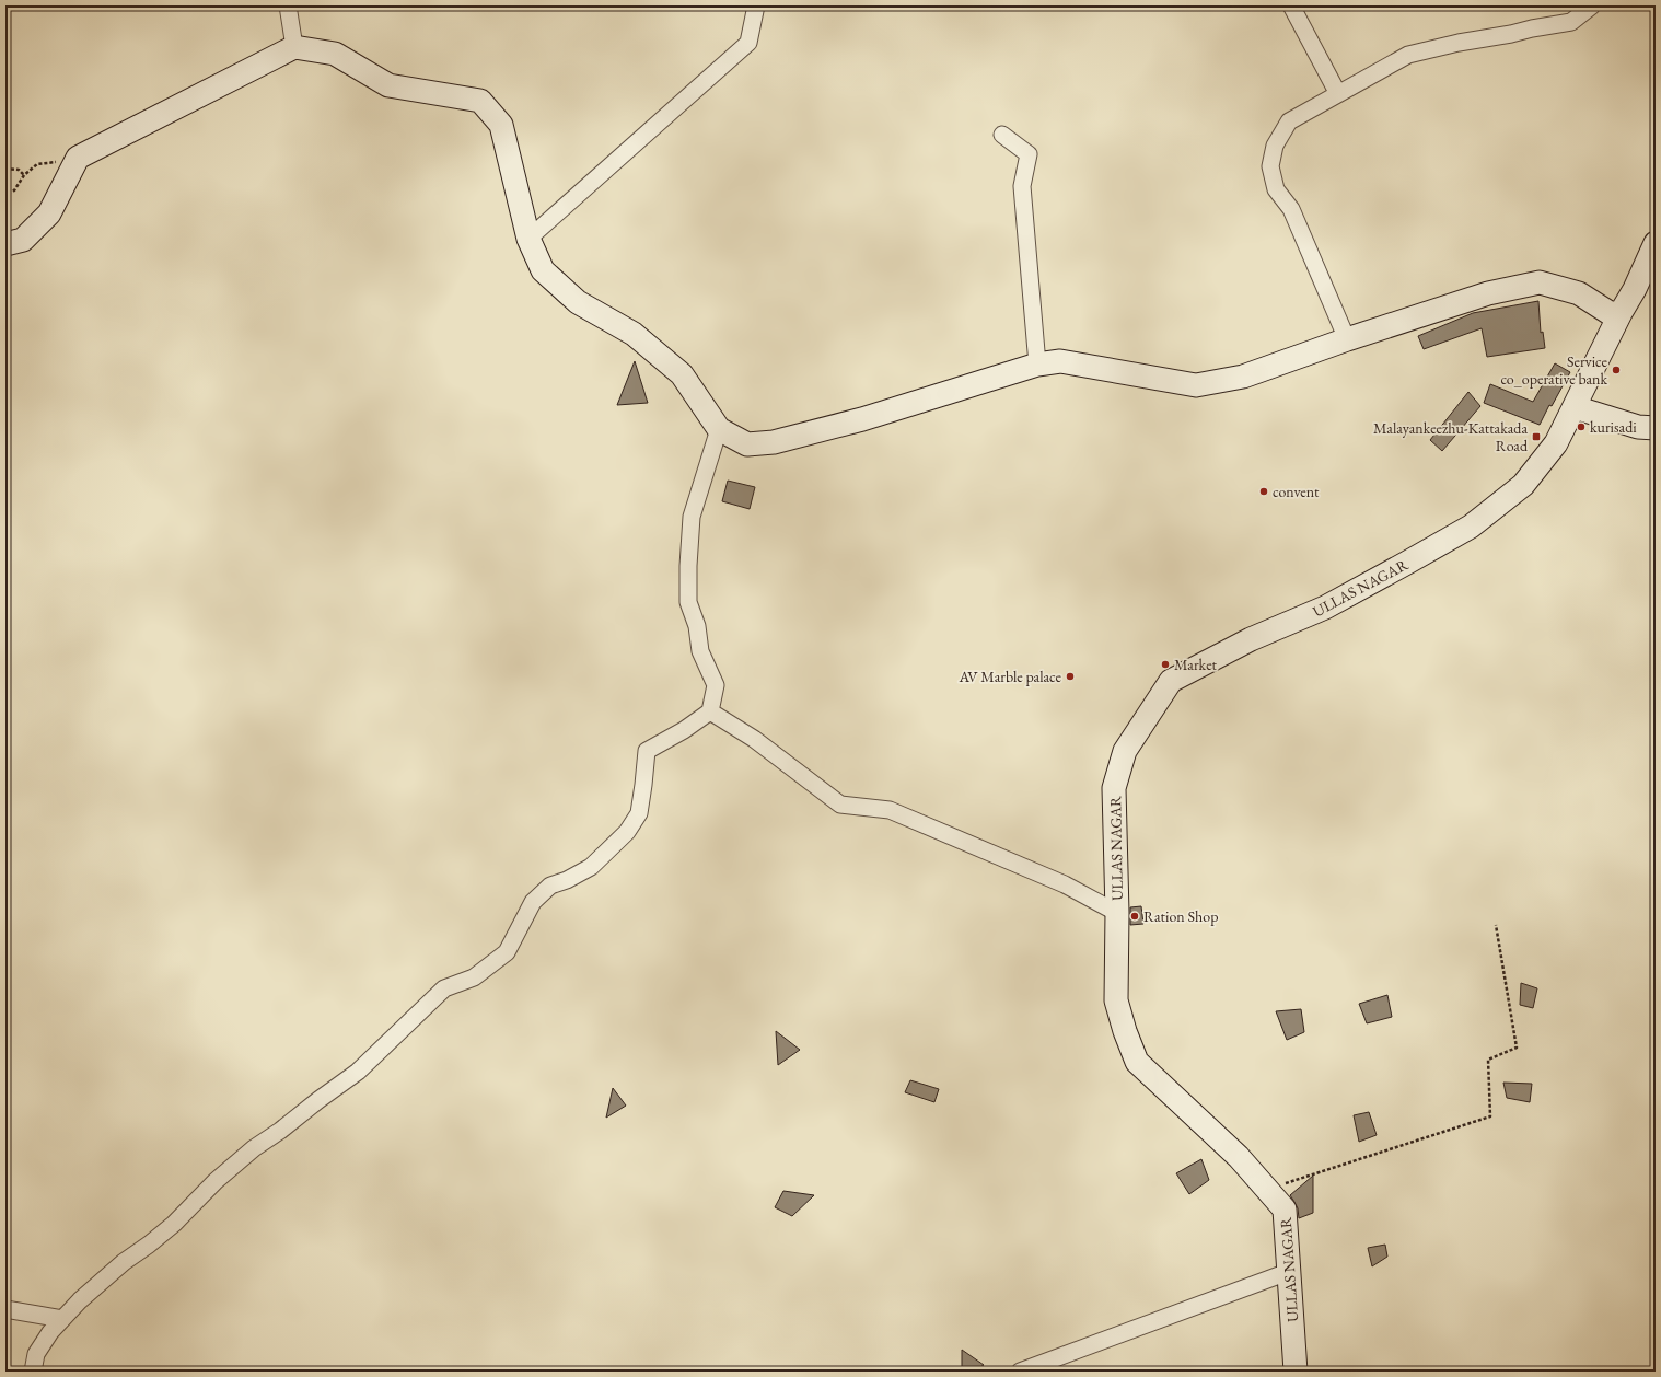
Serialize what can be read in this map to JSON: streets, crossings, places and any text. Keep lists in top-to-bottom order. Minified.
{"streets":{"main road":["ULLAS NAGAR"]},"places":{"other":["Service co_operative bank","kurisadi","convent","Market","AV Marble palace","Ration Shop"],"transit":["Malayankeezhu-Kattakada Road"]}}
